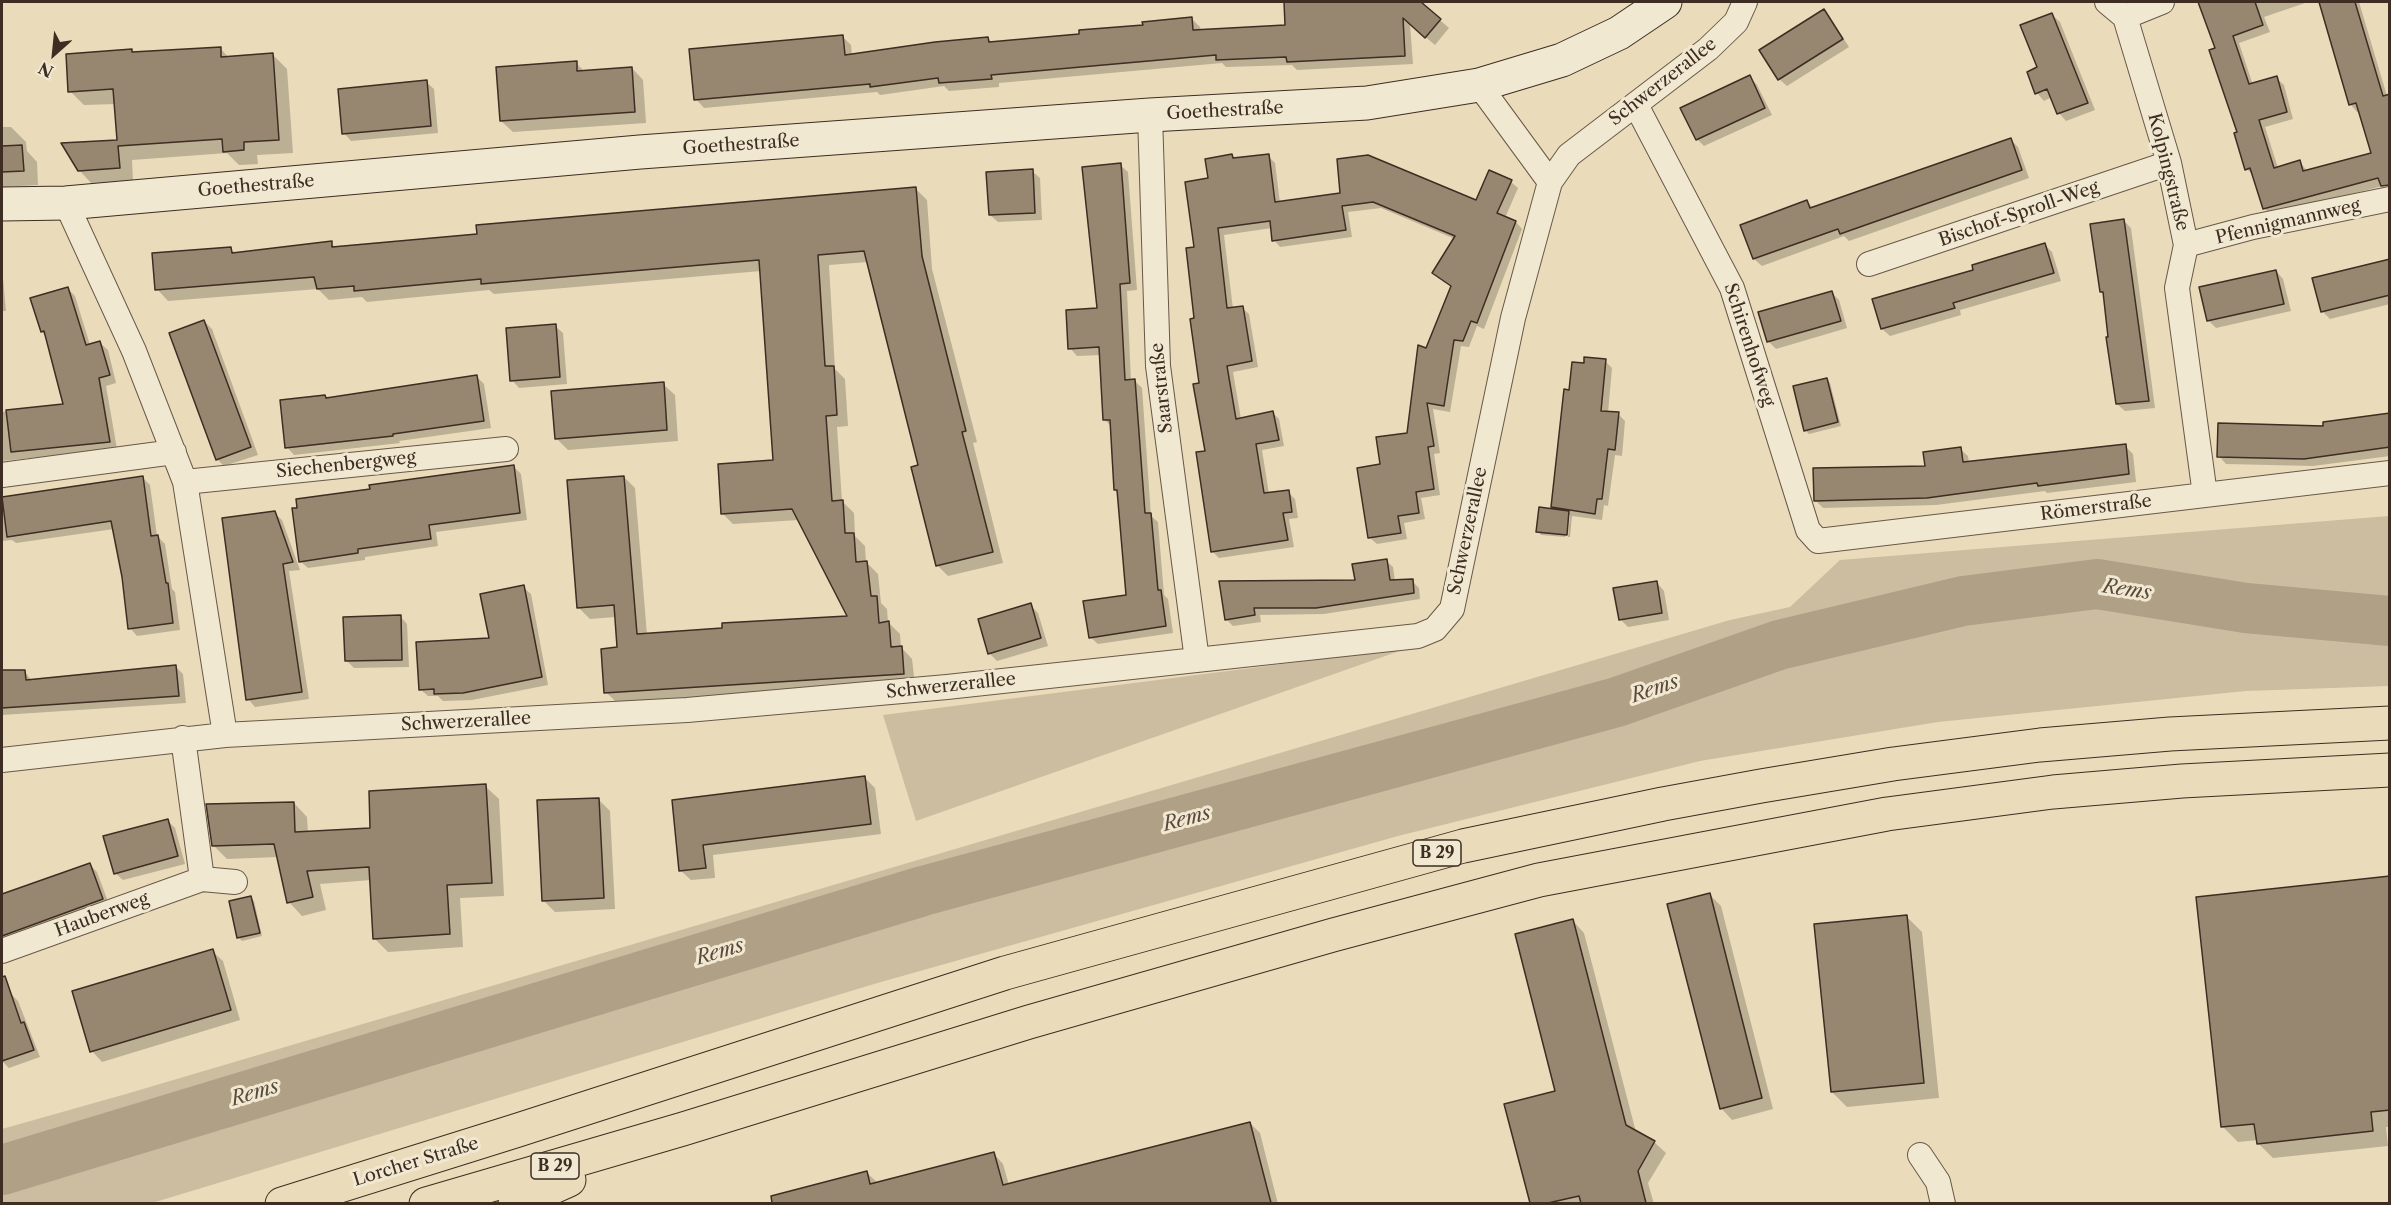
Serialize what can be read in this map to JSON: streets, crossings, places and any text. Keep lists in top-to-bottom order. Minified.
{"streets":{"highway":["B 29","Lorcher Straße"],"street":["Schwerzerallee","Goethestraße","Kolpingstraße","Bischof-Sproll-Weg","Pfennigmannweg","Schirenhofweg","Saarstraße","Siechenbergweg","Römerstraße","Hauberweg"]},"crossings":[["Schwerzerallee","Schirenhofweg"],["Schwerzerallee","Saarstraße"],["Goethestraße","Saarstraße"],["Kolpingstraße","Bischof-Sproll-Weg"],["Kolpingstraße","Pfennigmannweg"],["Kolpingstraße","Römerstraße"],["Schirenhofweg","Römerstraße"]],"water":["Rems"],"north":"bottom left"}
